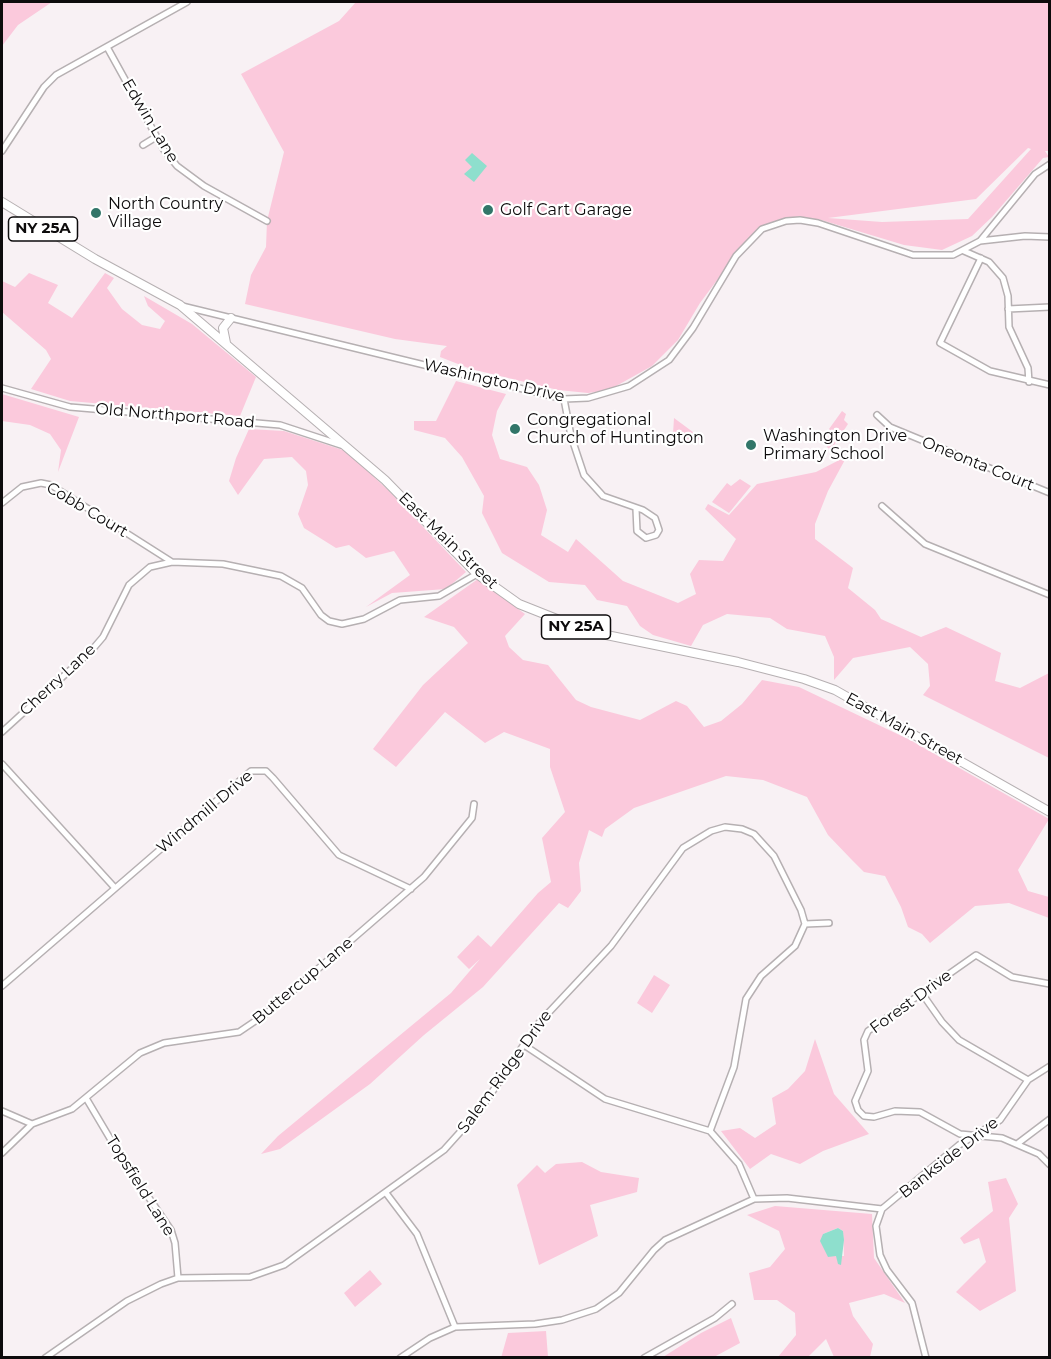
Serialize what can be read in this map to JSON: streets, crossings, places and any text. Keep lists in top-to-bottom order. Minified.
{"streets":{"main road":["NY 25A","East Main Street"],"street":["Edwin Lane","Washington Drive","Old Northport Road","Oneonta Court","Cobb Court","Cherry Lane","Windmill Drive","Buttercup Lane","Forest Drive","Salem Ridge Drive","Bankside Drive","Topsfield Lane"]},"crossings":[["Washington Drive","East Main Street"],["Old Northport Road","East Main Street"],["Cobb Court","Cherry Lane"],["East Main Street","Cherry Lane"],["Windmill Drive","Buttercup Lane"],["Buttercup Lane","Topsfield Lane"],["Forest Drive","Bankside Drive"],["Salem Ridge Drive","Topsfield Lane"]],"places":["Golf Cart Garage","North Country Village","Congregational Church of Huntington","Washington Drive Primary School"]}
